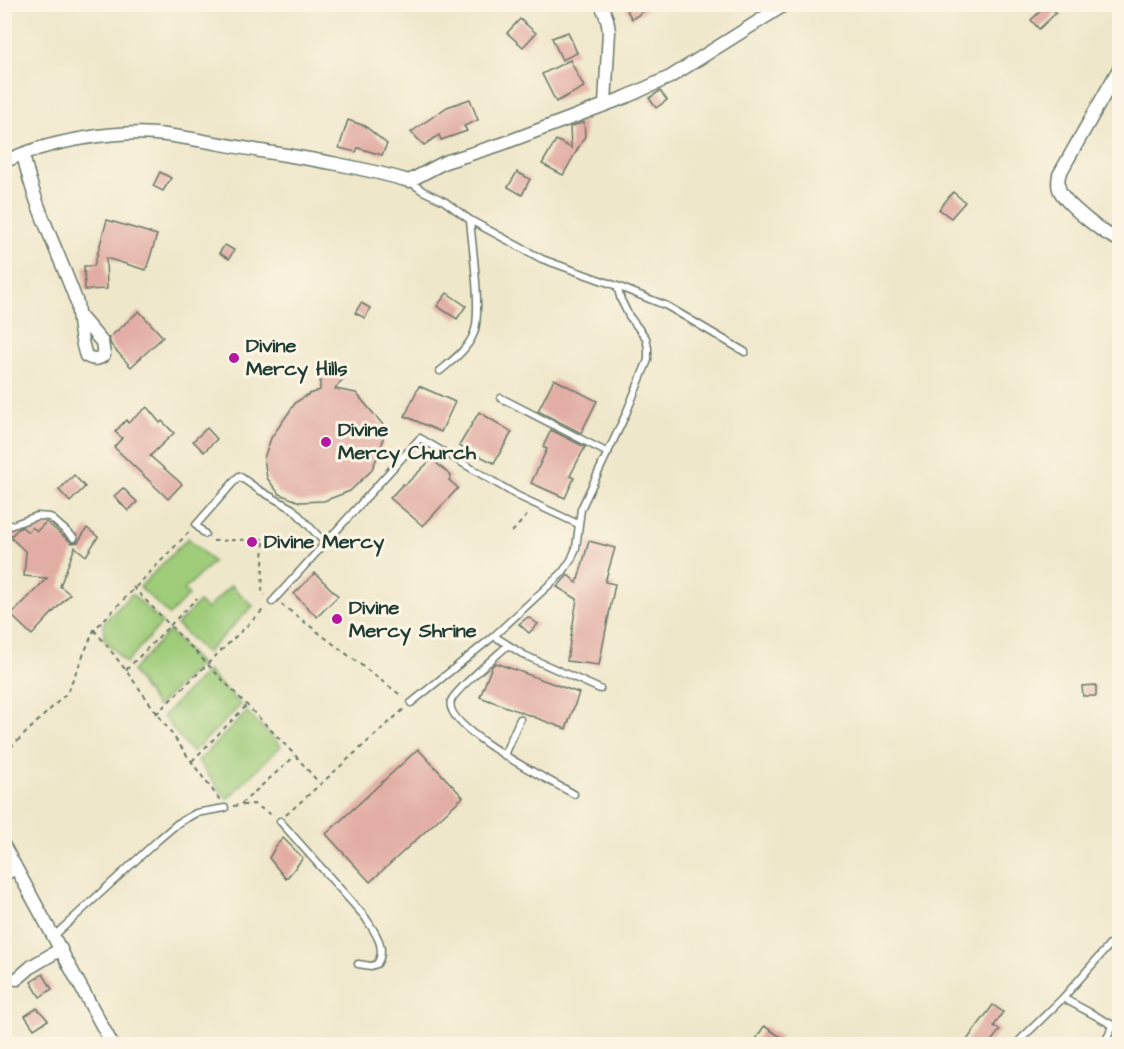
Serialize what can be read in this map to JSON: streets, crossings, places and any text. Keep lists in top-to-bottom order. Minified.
{"places":["Divine Mercy Hills","Divine Mercy Church","Divine Mercy","Divine Mercy Shrine"]}
